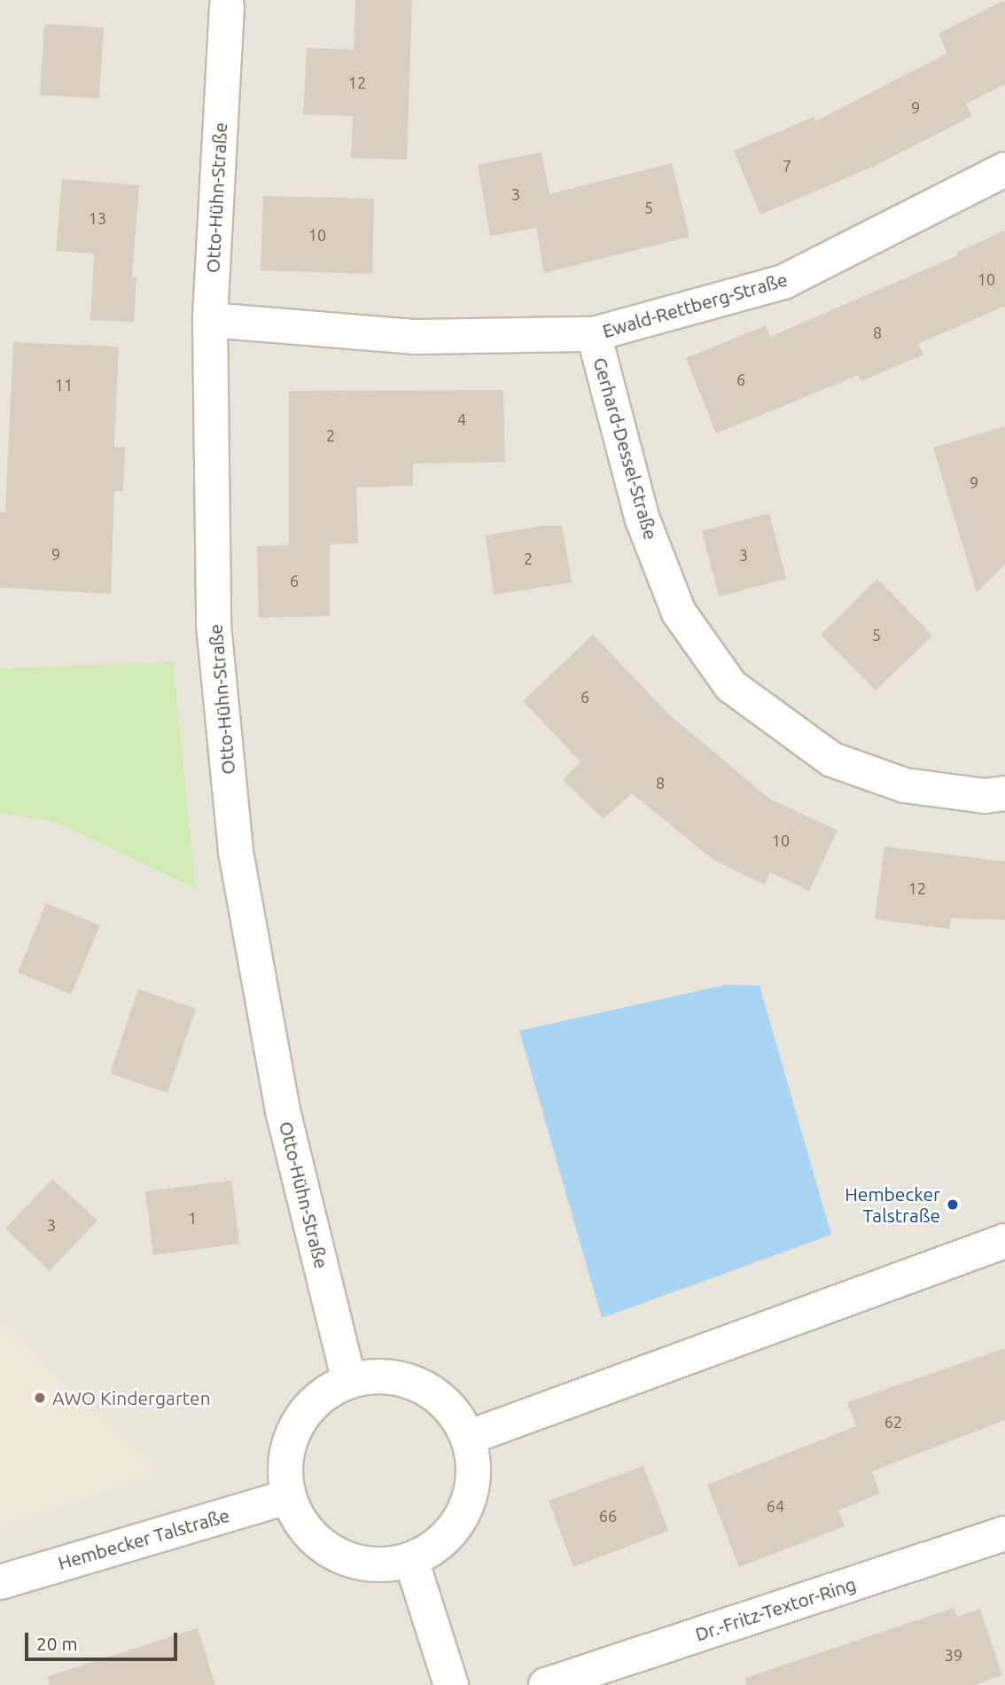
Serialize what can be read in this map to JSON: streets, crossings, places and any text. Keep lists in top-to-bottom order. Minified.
{"streets":{"street":["Otto-Hühn-Straße","Ewald-Rettberg-Straße","Gerhard-Dessel-Straße","Hembecker Talstraße","Dr.-Fritz-Textor-Ring"]},"crossings":[["Otto-Hühn-Straße","Ewald-Rettberg-Straße"],["Otto-Hühn-Straße","Hembecker Talstraße"],["Ewald-Rettberg-Straße","Gerhard-Dessel-Straße"]],"places":["Hembecker Talstraße","AWO Kindergarten"],"house_numbers":["12","9","7","3","5","13","10","10","8","6","11","4","2","9","9","3","2","6","5","6","8","10","12","1","3","62","64","66","39"],"scale_bar":"20 m"}
